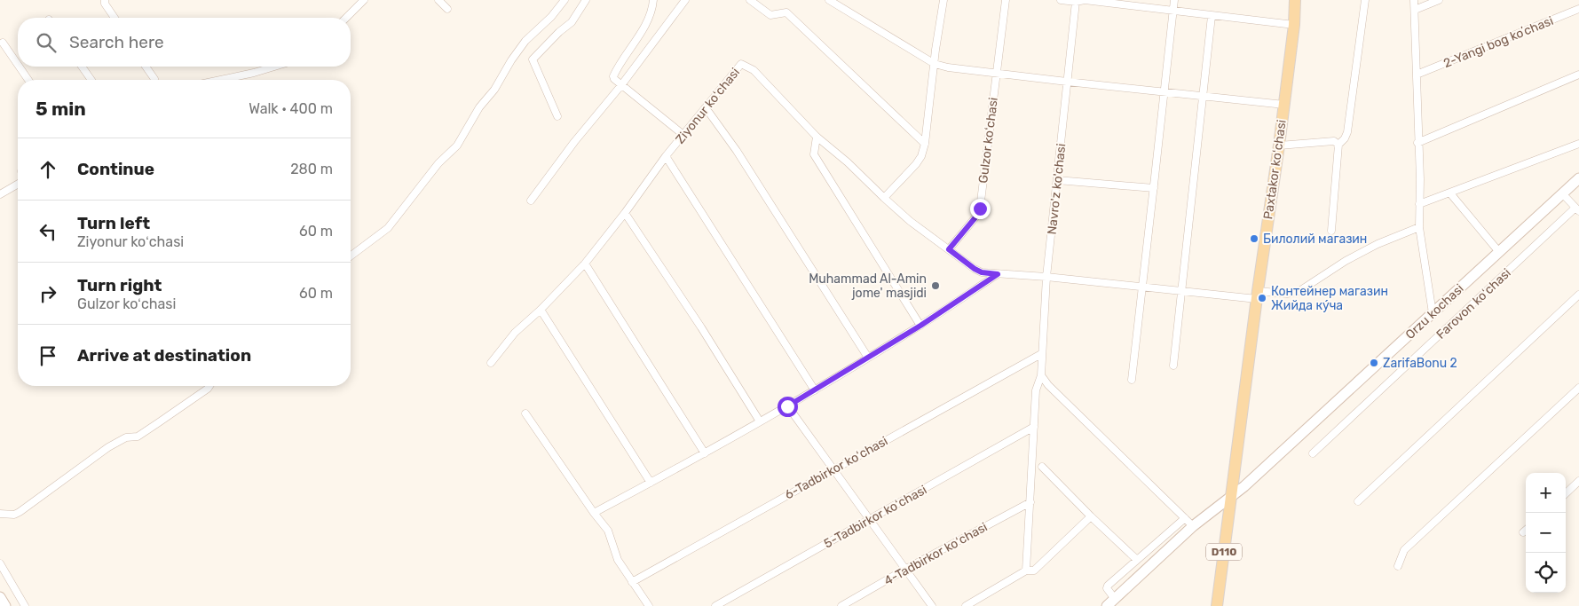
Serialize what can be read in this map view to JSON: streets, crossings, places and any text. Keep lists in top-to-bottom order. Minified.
{"streets":{"main road":["Paxtakor koʻchasi","Orzu kochasi","D110"],"street":["2-Yangi bog koʼchasi","Ziyonur koʻchasi","Gulzor koʻchasi","Navro'z ko'chasi","Farovon koʻchasi","6-Tadbirkor koʻchasi","5-Tadbirkor koʻchasi","4-Tadbirkor koʻchasi"]},"crossings":[["Ziyonur koʻchasi","Gulzor koʻchasi"],["Ziyonur koʻchasi","Paxtakor koʻchasi"],["Ziyonur koʻchasi","Navro'z ko'chasi"],["Paxtakor koʻchasi","Orzu kochasi"],["Paxtakor koʻchasi","D110"],["Navro'z ko'chasi","6-Tadbirkor koʻchasi"],["Navro'z ko'chasi","5-Tadbirkor koʻchasi"],["Navro'z ko'chasi","4-Tadbirkor koʻchasi"],["Orzu kochasi","D110"]],"places":["Билолий магазин","Muhammad Al-Amin jome' masjidi","Контейнер магазин Жийда ку́ча","ZarifaBonu 2"],"page":{"search":"Search here","heading":["5 min","Walk · 400 m"],"list":[["Continue","280 m"],["Turn left","Ziyonur koʻchasi","60 m"],["Turn right","Gulzor koʻchasi","60 m"],"Arrive at destination"],"map_buttons":["+","−"]}}
